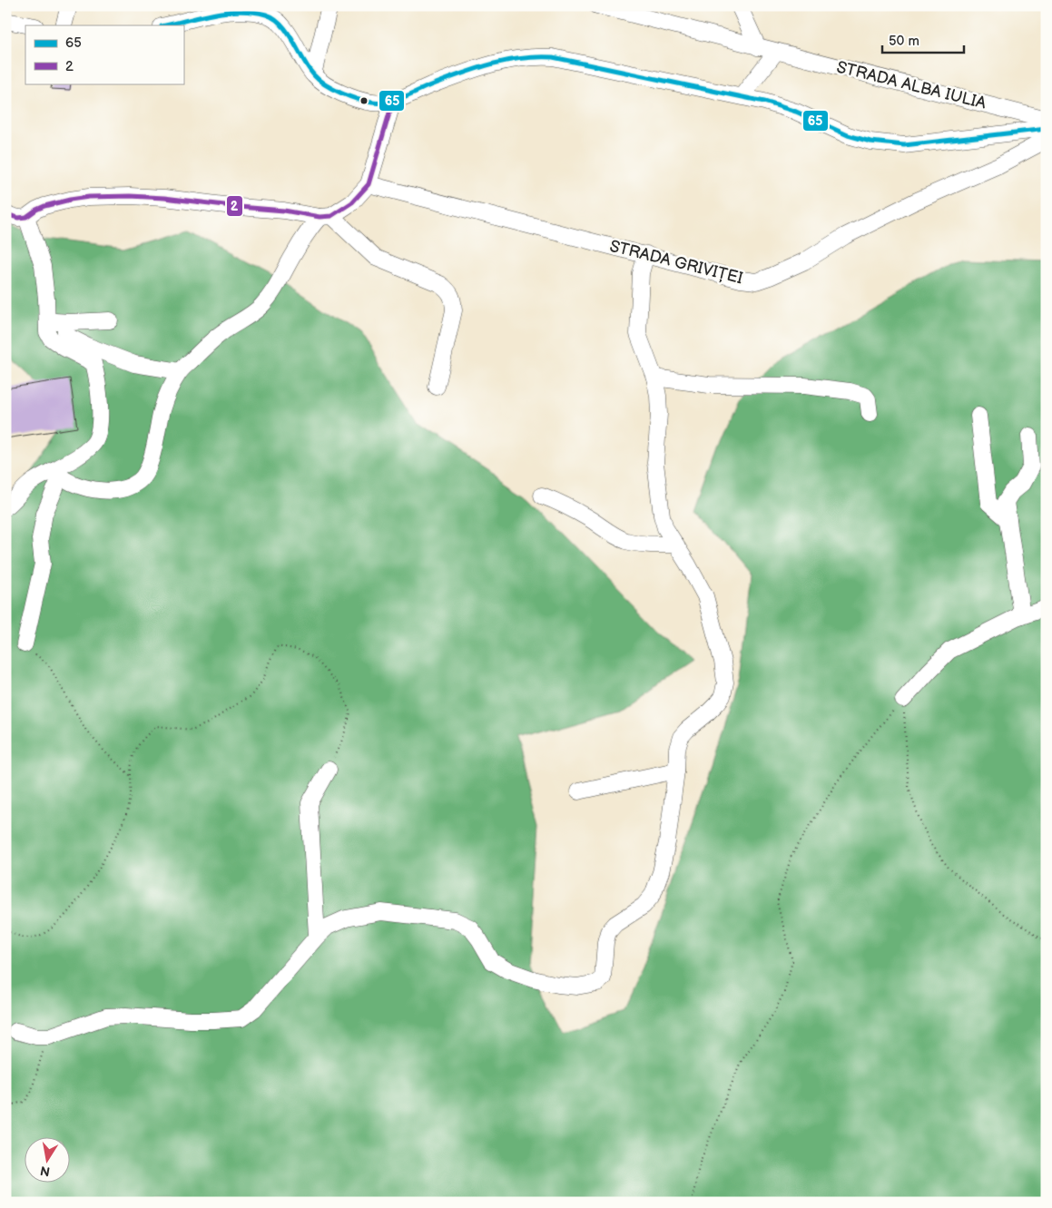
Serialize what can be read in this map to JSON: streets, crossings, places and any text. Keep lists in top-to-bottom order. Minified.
{"streets":{"street":["STRADA ALBA IULIA","STRADA GRIVIȚEI"]},"lines":["transit line 65","transit line 2"],"legend":["65","2"],"scale_bar":"50 m","north":"bottom"}
